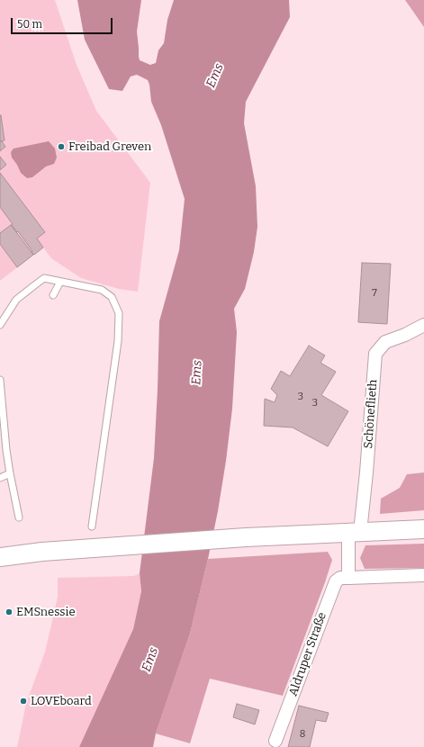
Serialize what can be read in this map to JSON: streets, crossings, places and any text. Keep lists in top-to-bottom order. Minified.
{"streets":{"street":["Schöneflieth","Aldruper Straße"]},"water":["Ems"],"places":["Freibad Greven","EMSnessie","LOVEboard"],"house_numbers":["7","3","3","8"],"scale_bar":"50 m"}
